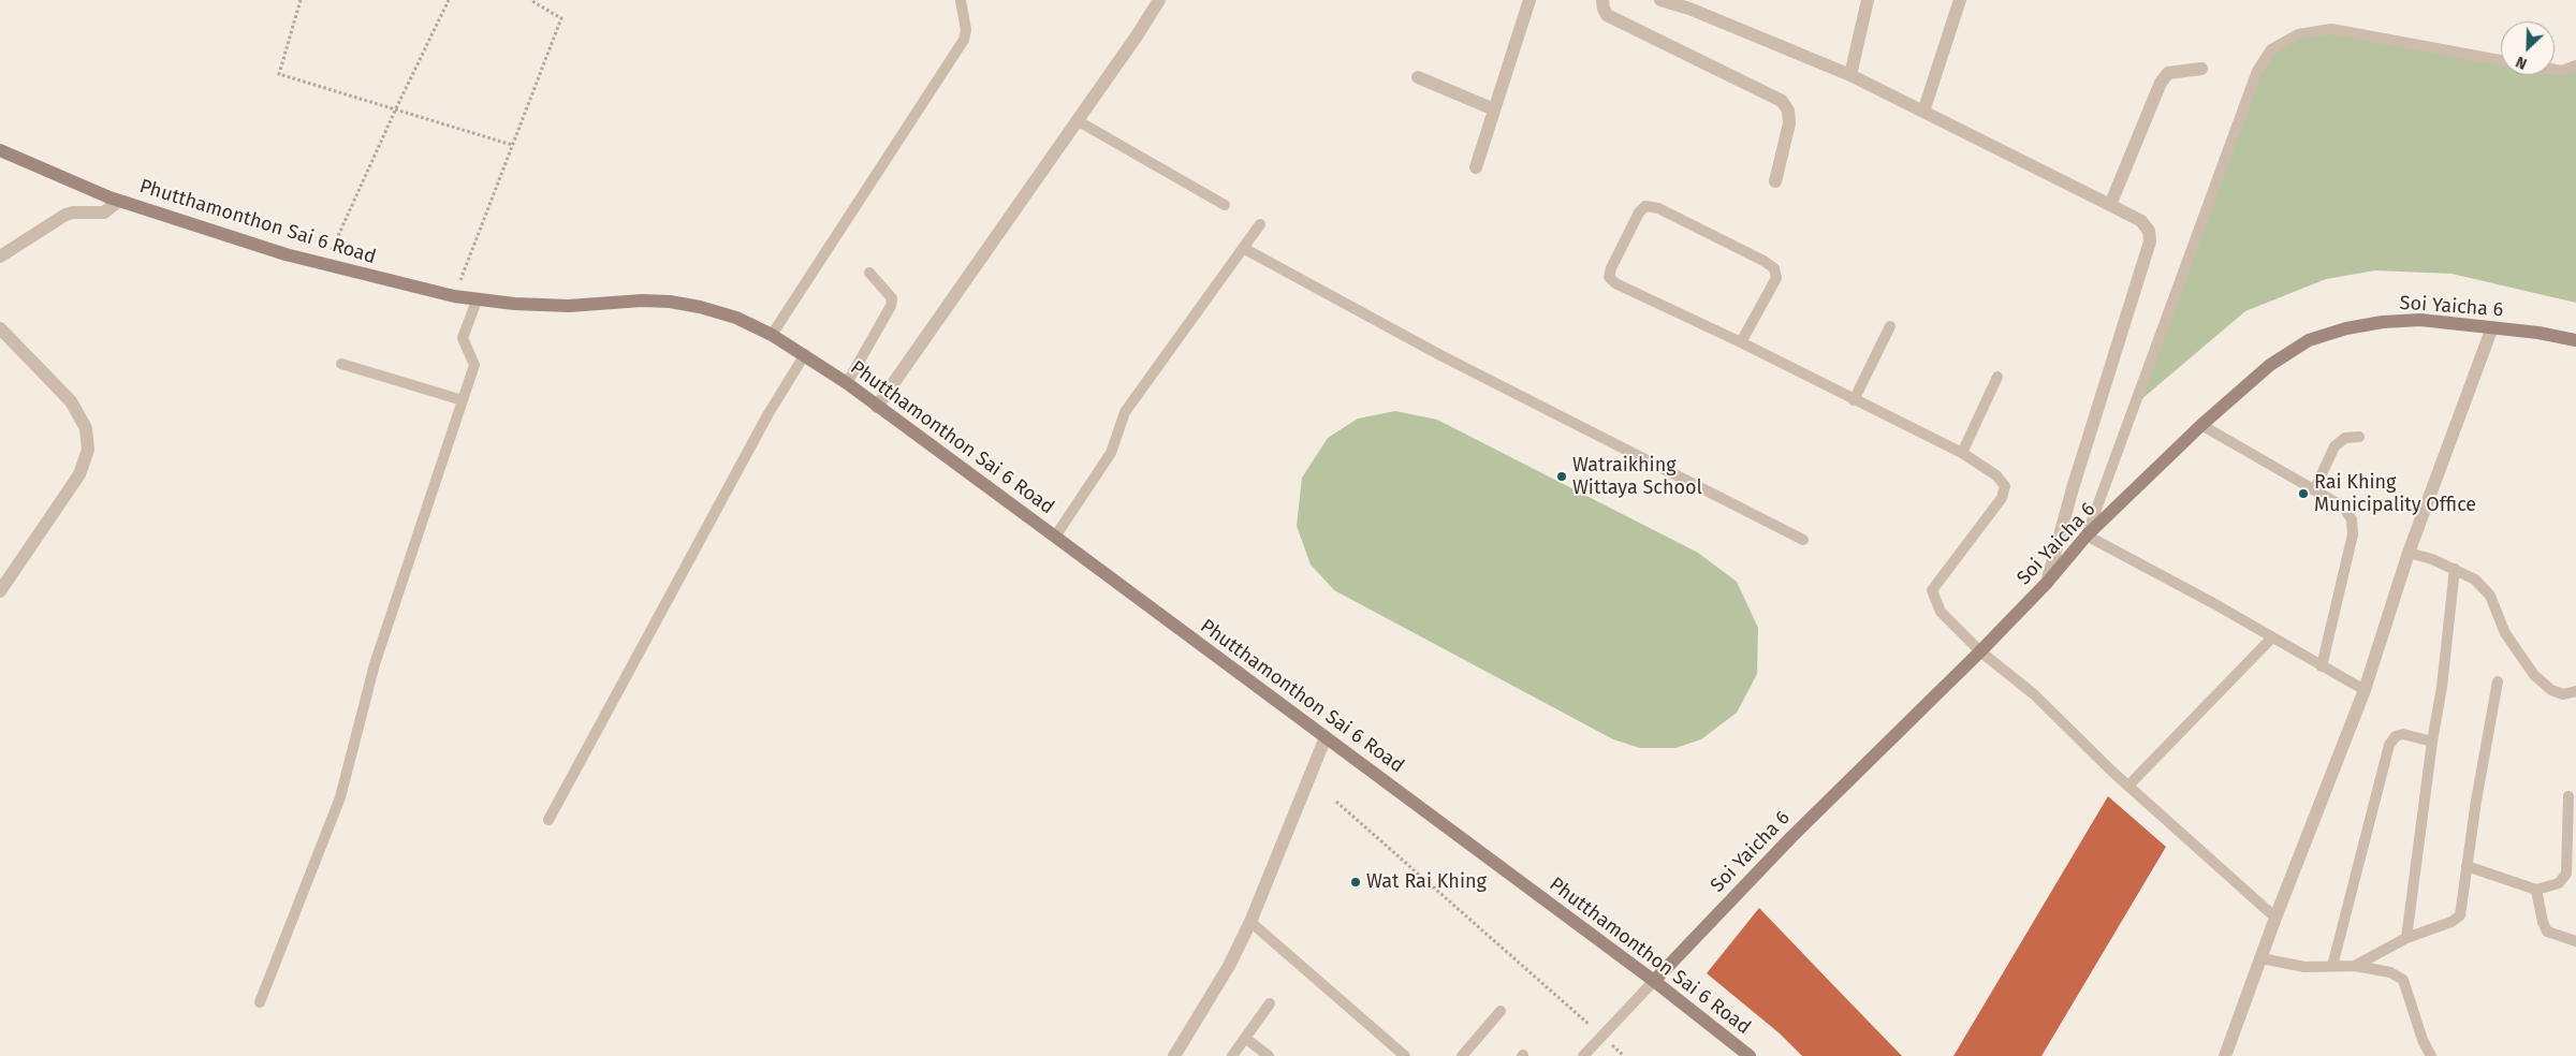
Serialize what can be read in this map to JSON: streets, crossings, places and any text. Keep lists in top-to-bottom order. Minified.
{"streets":{"main road":["Phutthamonthon Sai 6 Road","Soi Yaicha 6"]},"crossings":[["Phutthamonthon Sai 6 Road","Soi Yaicha 6"]],"places":["Watraikhing Wittaya School","Rai Khing Municipality Office","Wat Rai Khing"],"north":"bottom left"}
